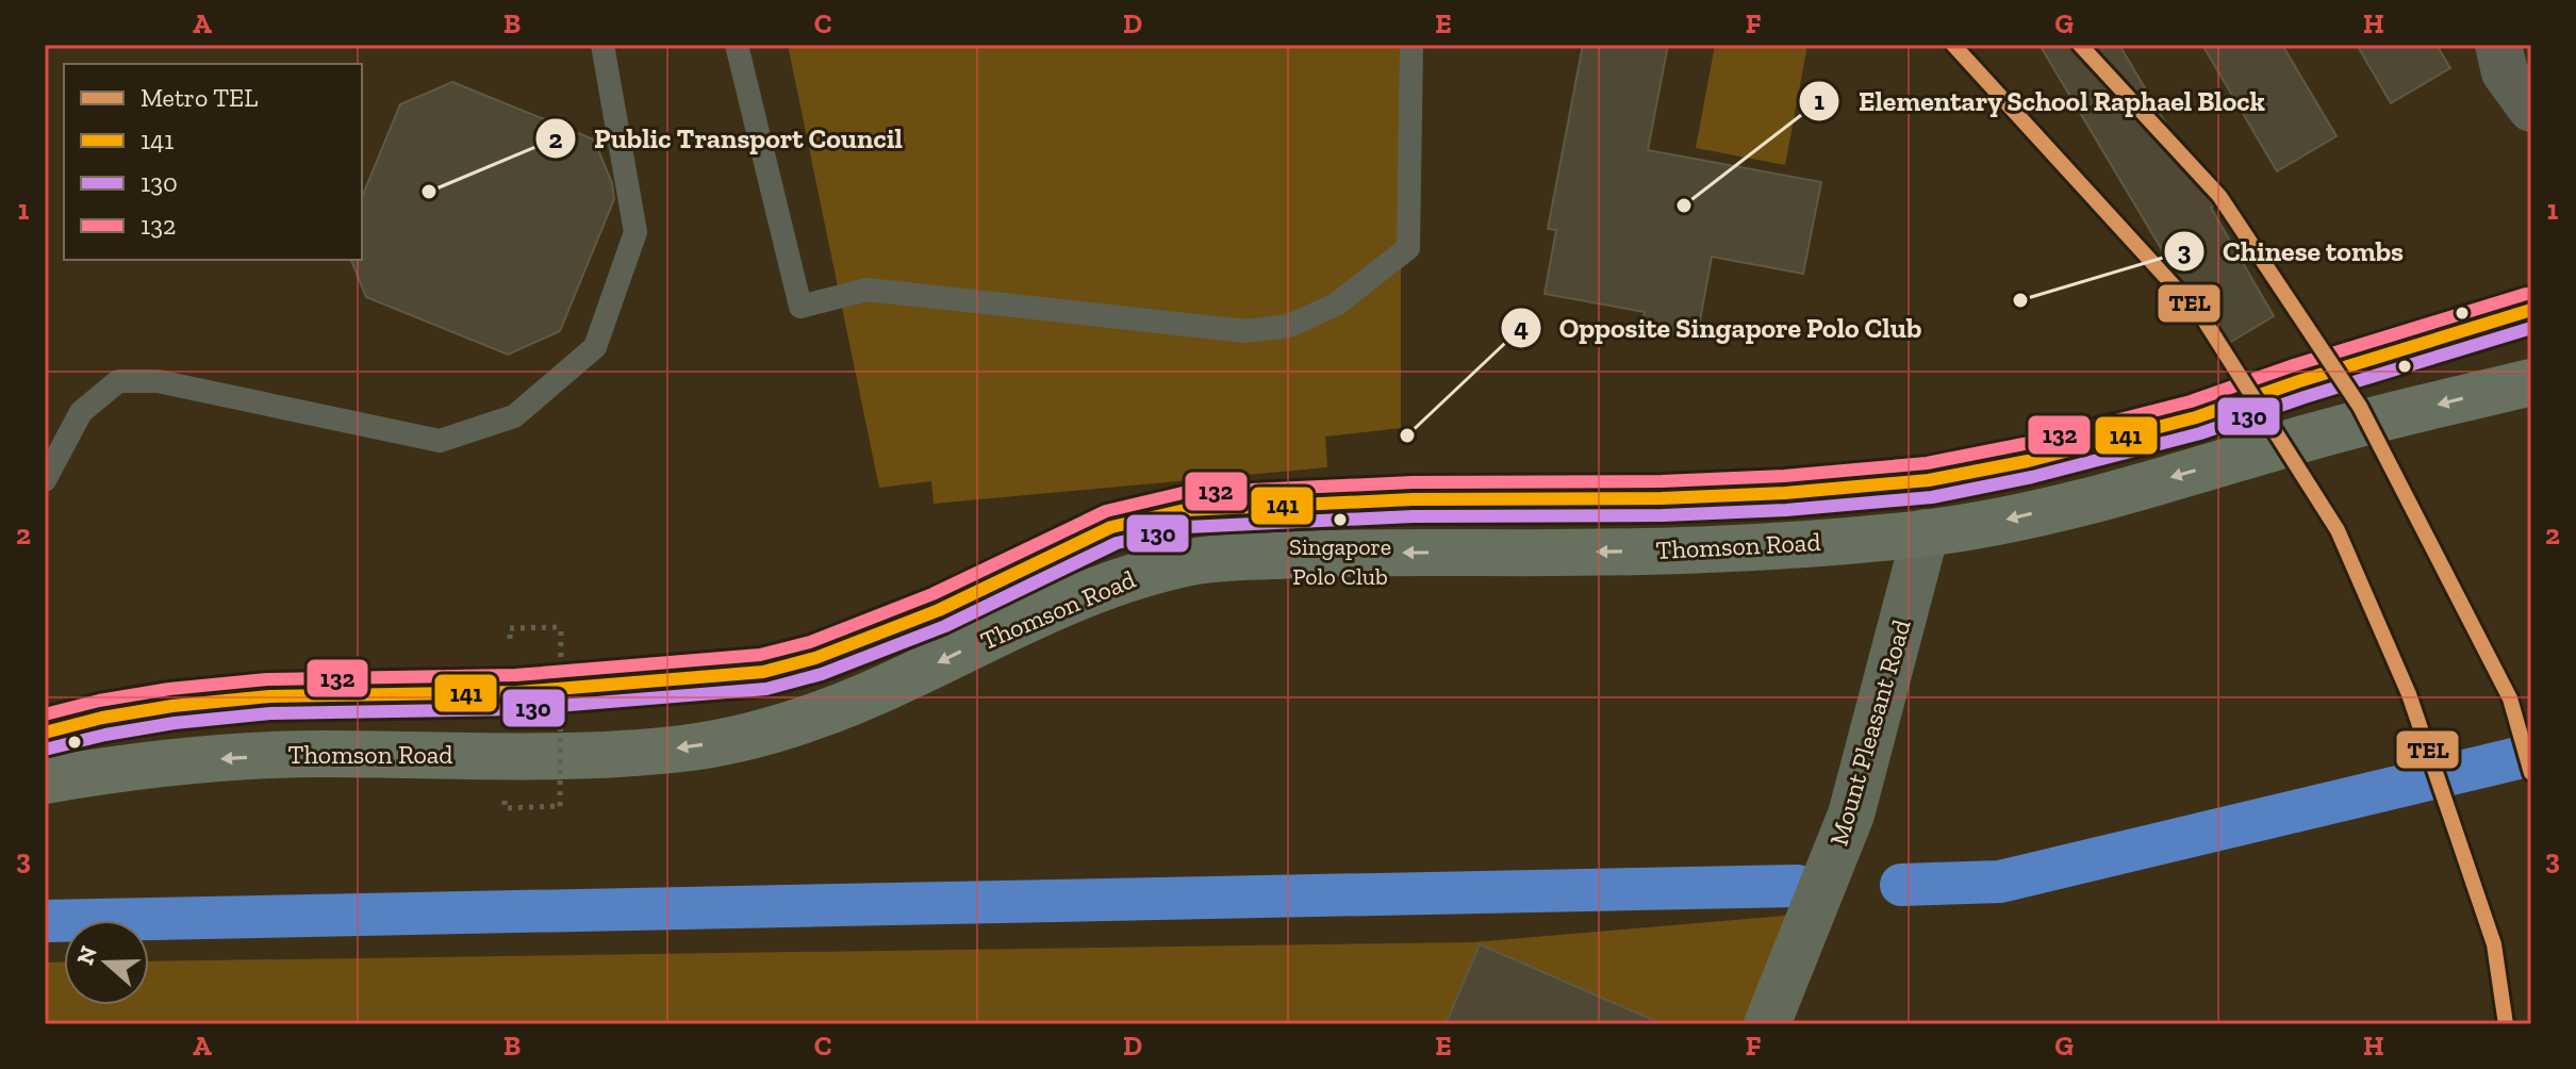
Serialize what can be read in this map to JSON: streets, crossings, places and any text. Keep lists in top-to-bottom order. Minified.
{"streets":{"main road":["Thomson Road"],"street":["Mount Pleasant Road"]},"crossings":[["Thomson Road","Mount Pleasant Road"]],"places":["Public Transport Council","Elementary School Raphael Block","Chinese tombs","Opposite Singapore Polo Club","Singapore Polo Club"],"lines":["metro line TEL","transit line 132","transit line 141","transit line 130"],"legend":["Metro TEL","141","130","132"],"north":"left","grid":{"columns":["A","B","C","D","E","F","G","H"],"rows":["1","2","3"]}}
